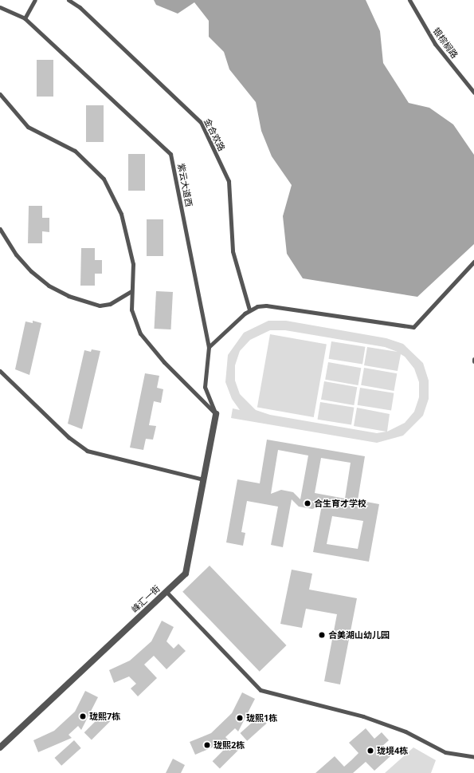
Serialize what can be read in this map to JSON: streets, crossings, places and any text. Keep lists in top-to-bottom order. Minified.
{"streets":{"street":["峰汇一街"],"lane":["银棕榈路","金合欢路","紫云大道西"]},"crossings":[["紫云大道西","峰汇一街"]],"places":["合生育才学校","合美湖山幼儿园","珑熙7栋","珑熙1栋","珑熙2栋","珑境4栋"]}
